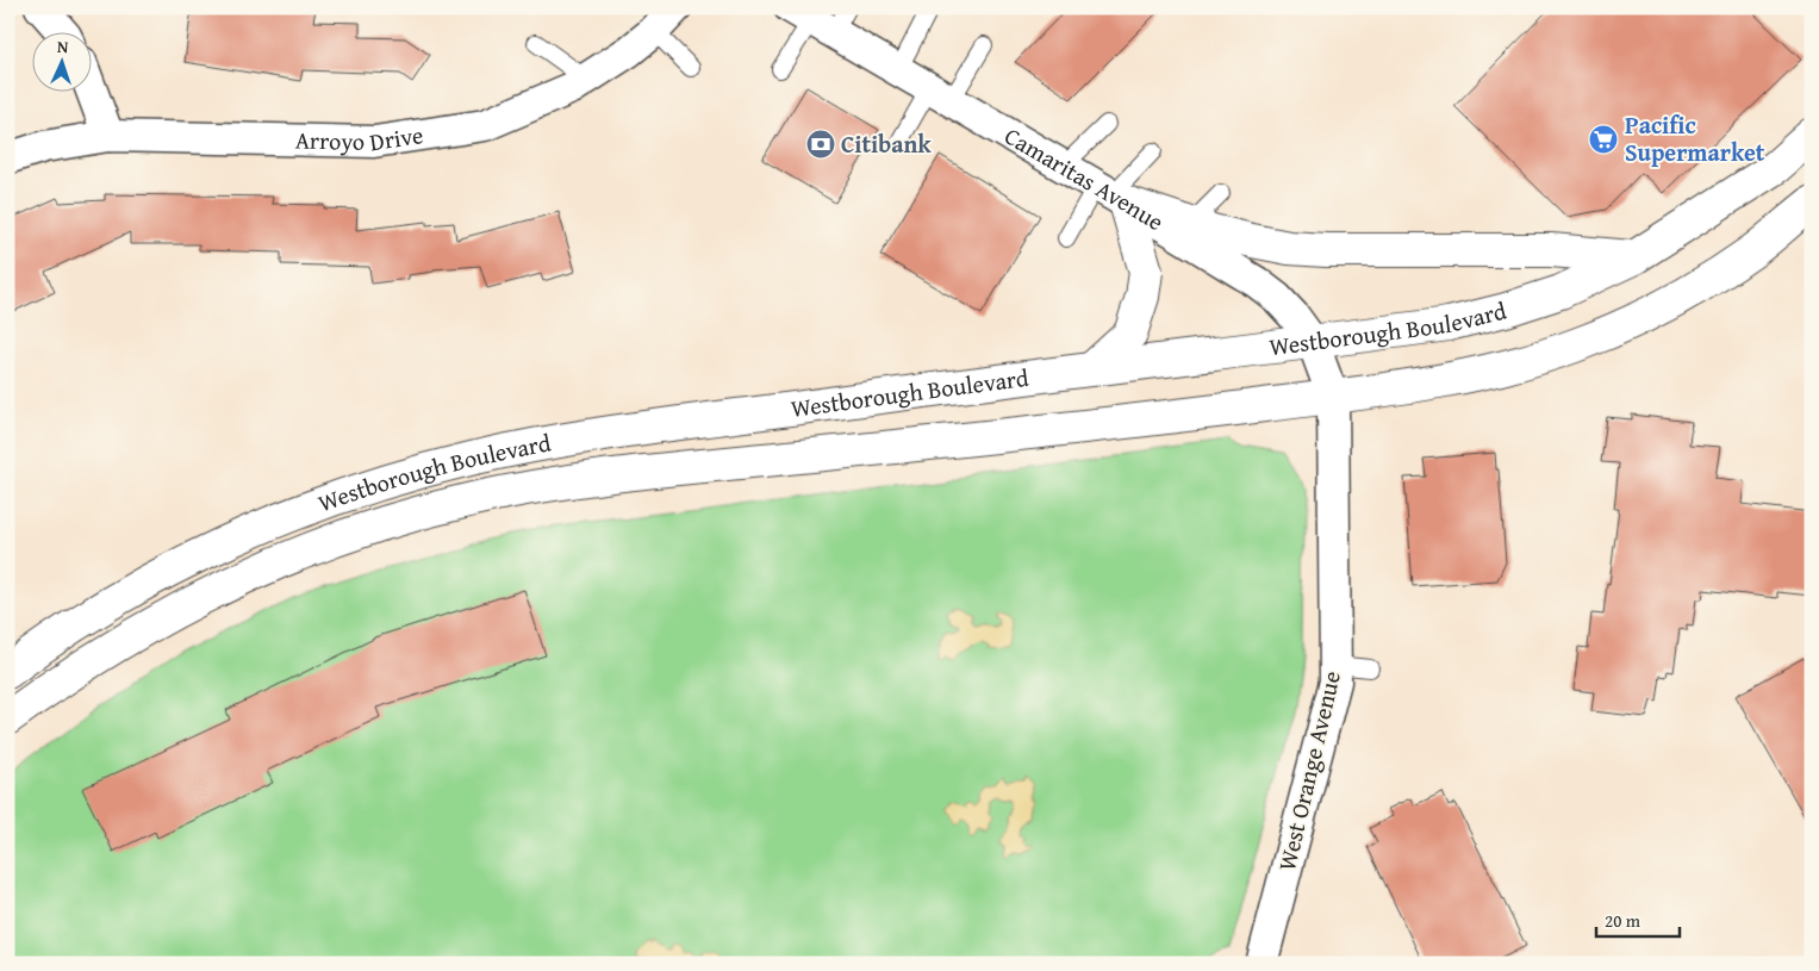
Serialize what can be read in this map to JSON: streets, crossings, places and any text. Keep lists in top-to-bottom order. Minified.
{"streets":{"main road":["Westborough Boulevard"],"street":["Arroyo Drive","Camaritas Avenue","West Orange Avenue"]},"crossings":[["Camaritas Avenue","Westborough Boulevard"],["Camaritas Avenue","West Orange Avenue"],["Westborough Boulevard","West Orange Avenue"]],"places":{"supermarket":["Pacific Supermarket"],"bank":["Citibank"]},"scale_bar":"20 m","north":"top"}
